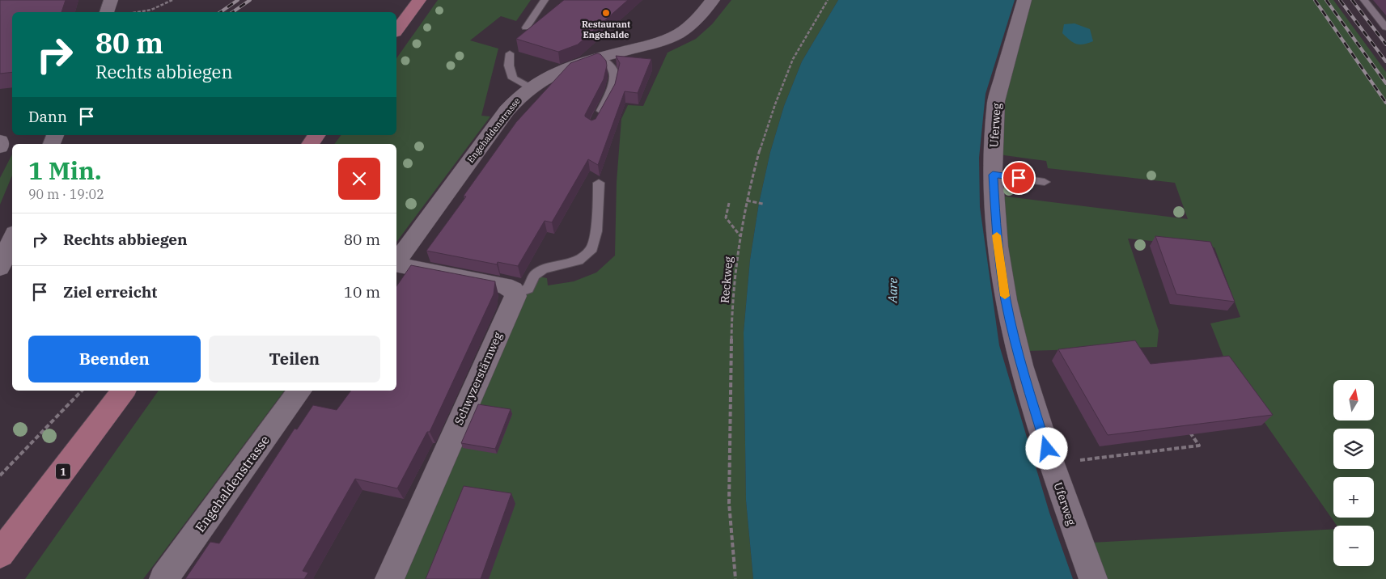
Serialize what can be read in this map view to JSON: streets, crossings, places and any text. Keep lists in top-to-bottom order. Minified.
{"streets":{"main road":["1"],"street":["Uferweg","Engehaldenstrasse","Schwyzerstärnweg"],"path":["Reckweg"]},"water":["Aare"],"places":["Restaurant Engehalde"],"north":"top","page":{"turn":["80 m","Rechts abbiegen"],"then":"Dann","heading":["1 Min.","90 m · 19:02"],"list":[{"name":"Rechts abbiegen","value":"80 m"},{"name":"Ziel erreicht","value":"10 m"}],"buttons":["Beenden","Teilen"],"map_buttons":["+","−"]}}
